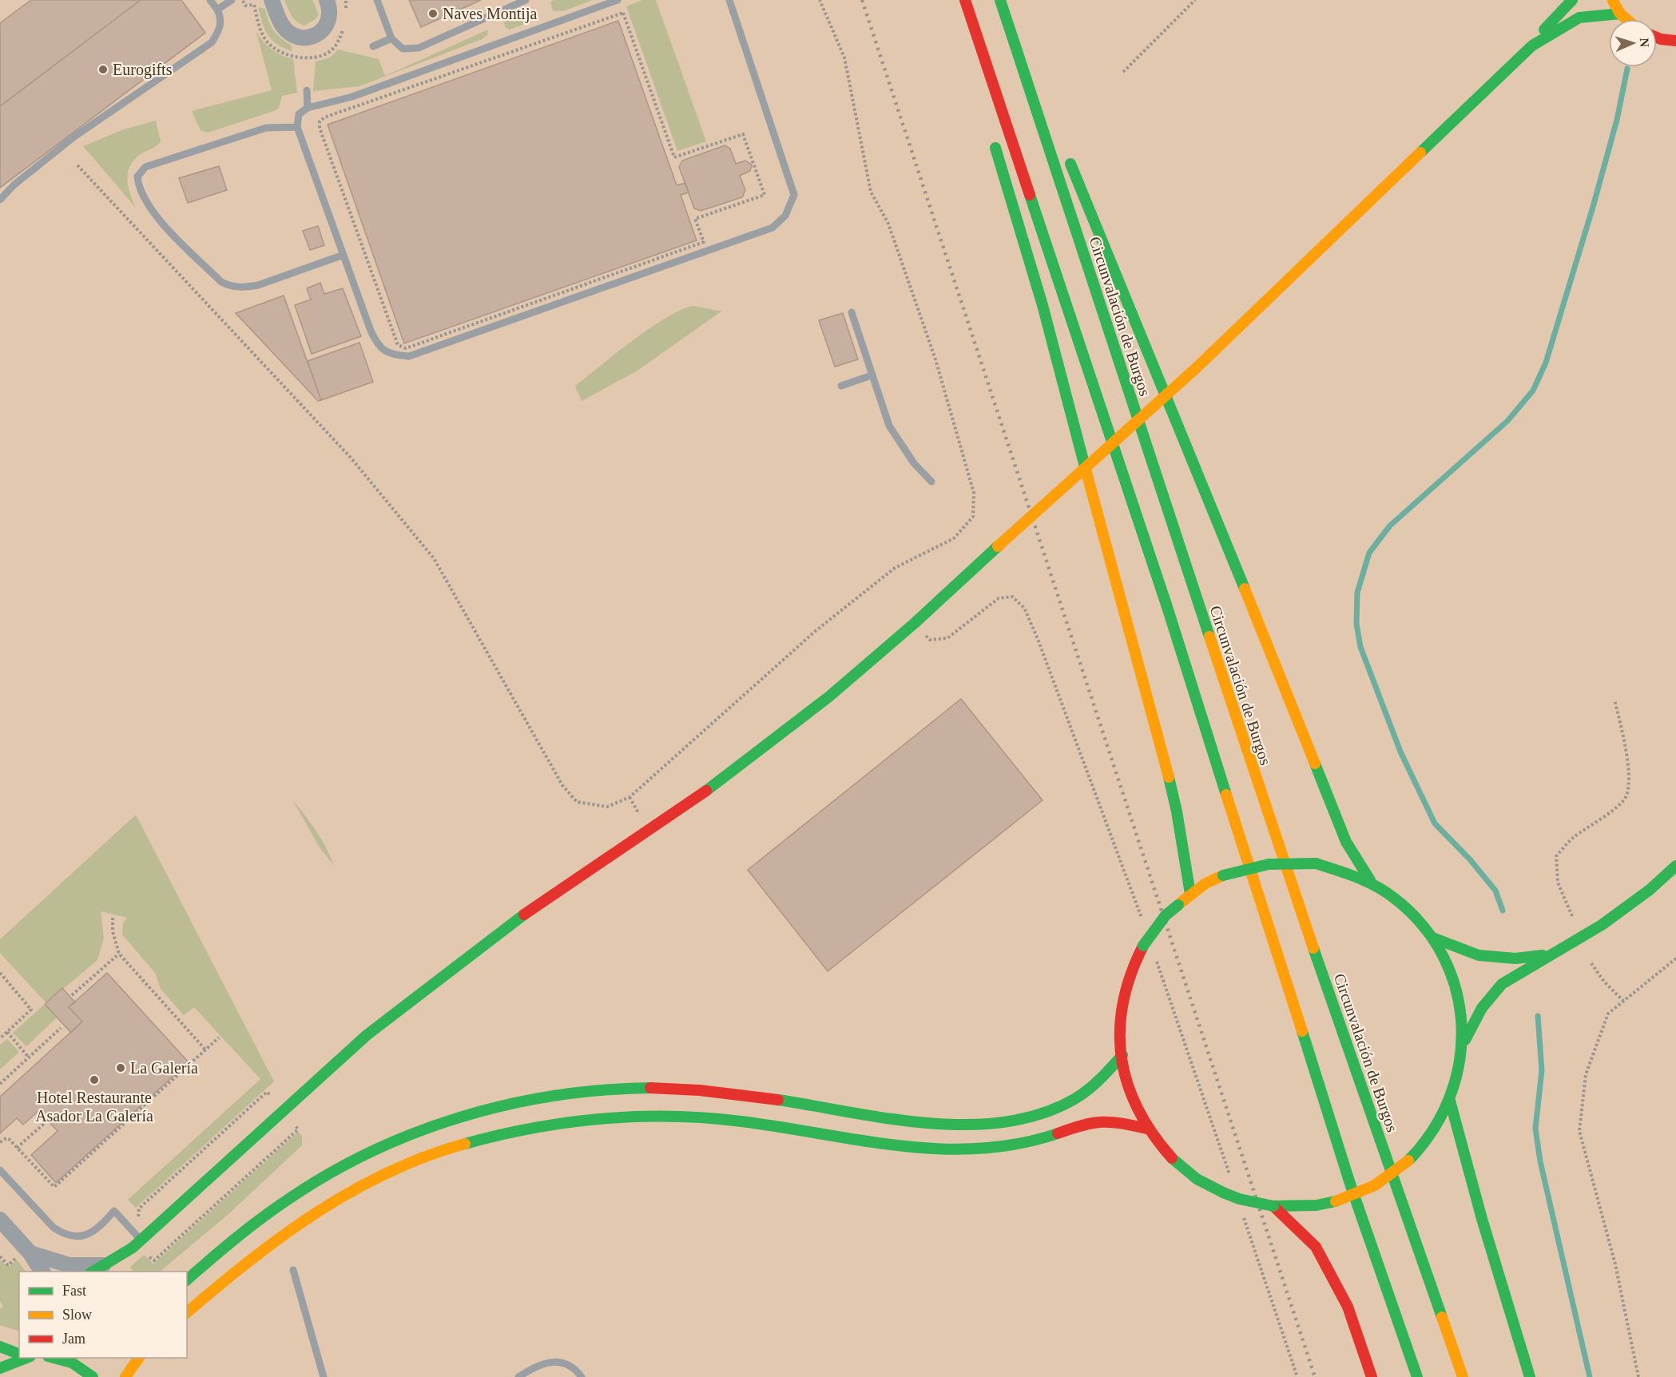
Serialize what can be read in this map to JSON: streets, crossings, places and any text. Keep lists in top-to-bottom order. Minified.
{"streets":{"main road":["Circunvalación de Burgos"]},"places":["Naves Montija","Eurogifts","La Galería","Hotel Restaurante Asador La Galería"],"legend":["Fast","Slow","Jam"],"north":"right"}
